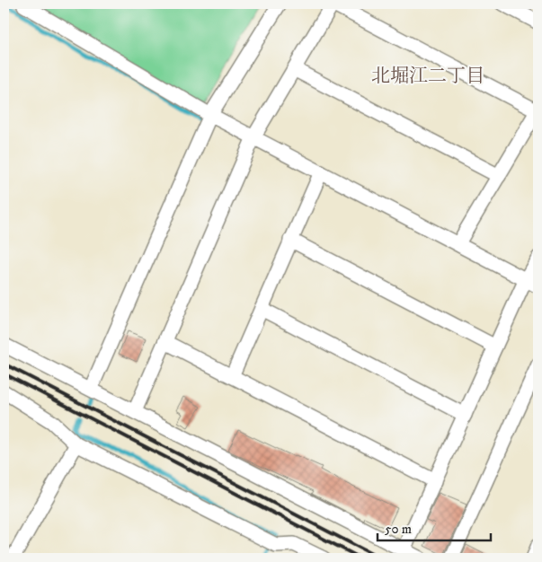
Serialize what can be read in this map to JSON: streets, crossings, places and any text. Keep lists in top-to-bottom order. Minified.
{"districts":["北堀江二丁目"],"scale_bar":"50 m"}
